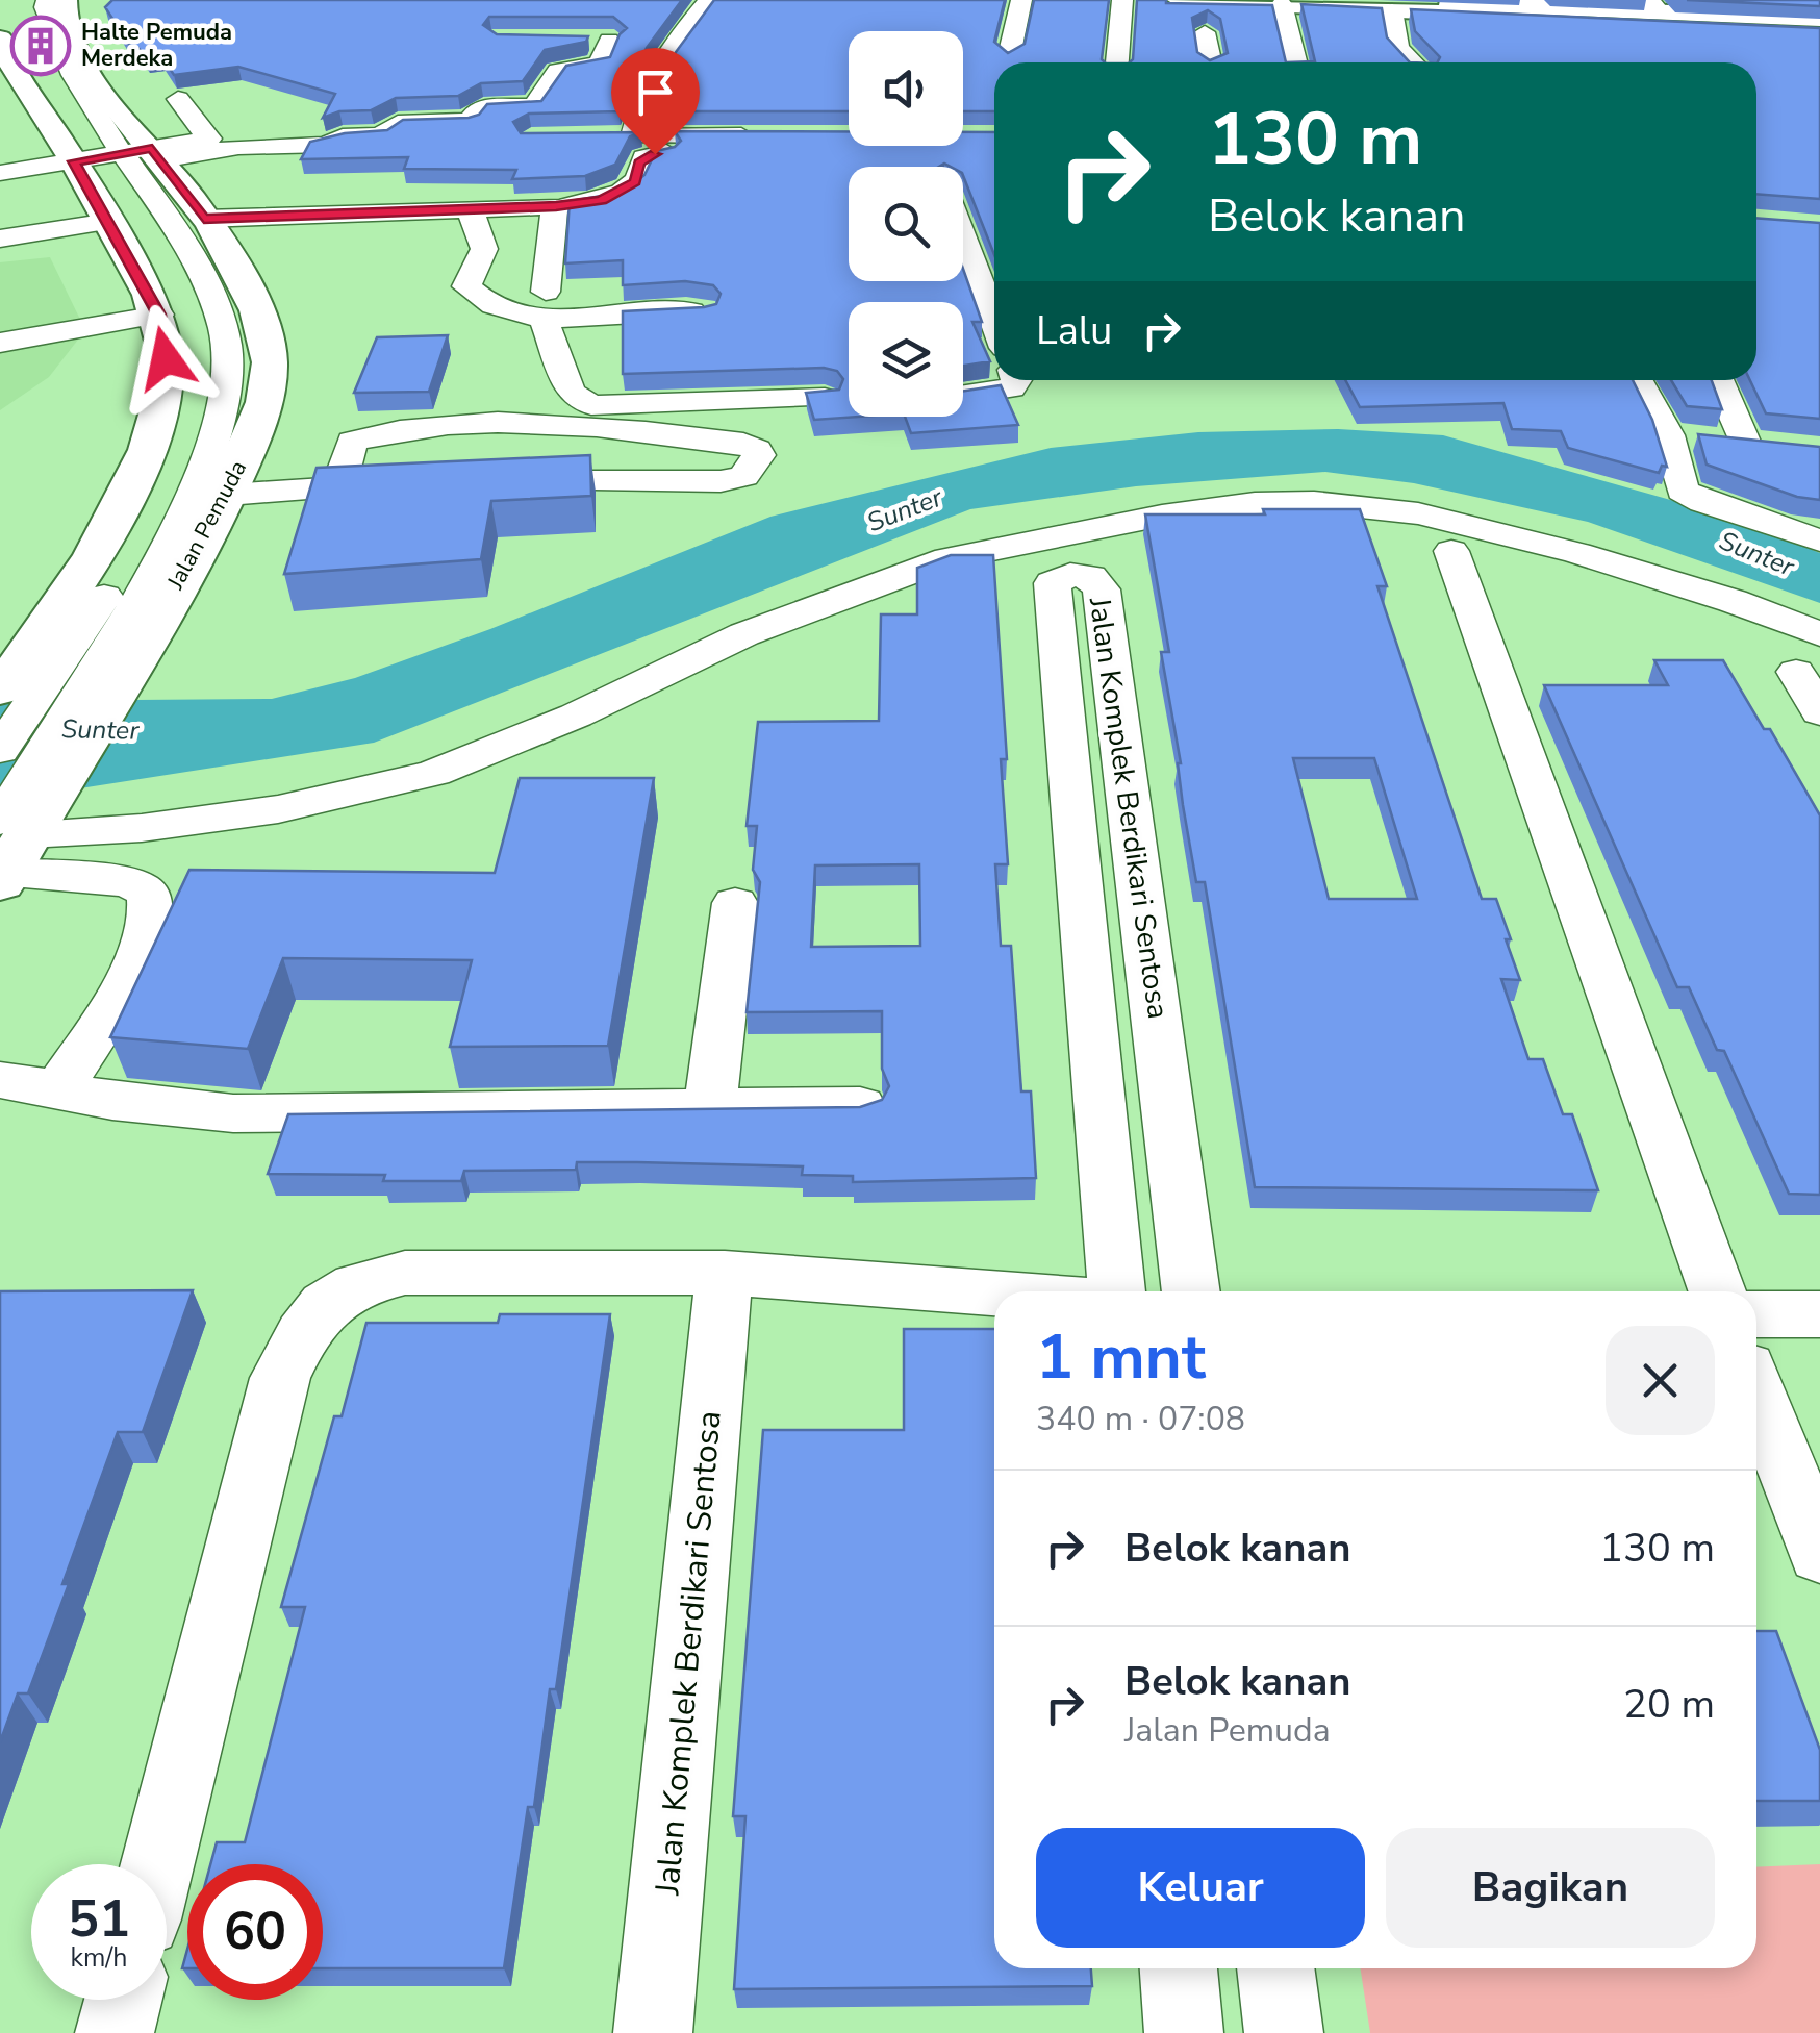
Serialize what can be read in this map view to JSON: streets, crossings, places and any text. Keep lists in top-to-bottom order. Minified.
{"streets":{"main road":["Jalan Pemuda"],"street":["Jalan Komplek Berdikari Sentosa"]},"water":["Sunter"],"places":{"building":["Halte Pemuda Merdeka"]},"page":{"turn":["130 m","Belok kanan"],"then":"Lalu","heading":["1 mnt","340 m · 07:08"],"list":[{"name":"Belok kanan","value":"130 m"},{"name":"Belok kanan","note":"Jalan Pemuda","value":"20 m"}],"buttons":["Keluar","Bagikan"],"speed":"51 km/h","limit":"60"}}
